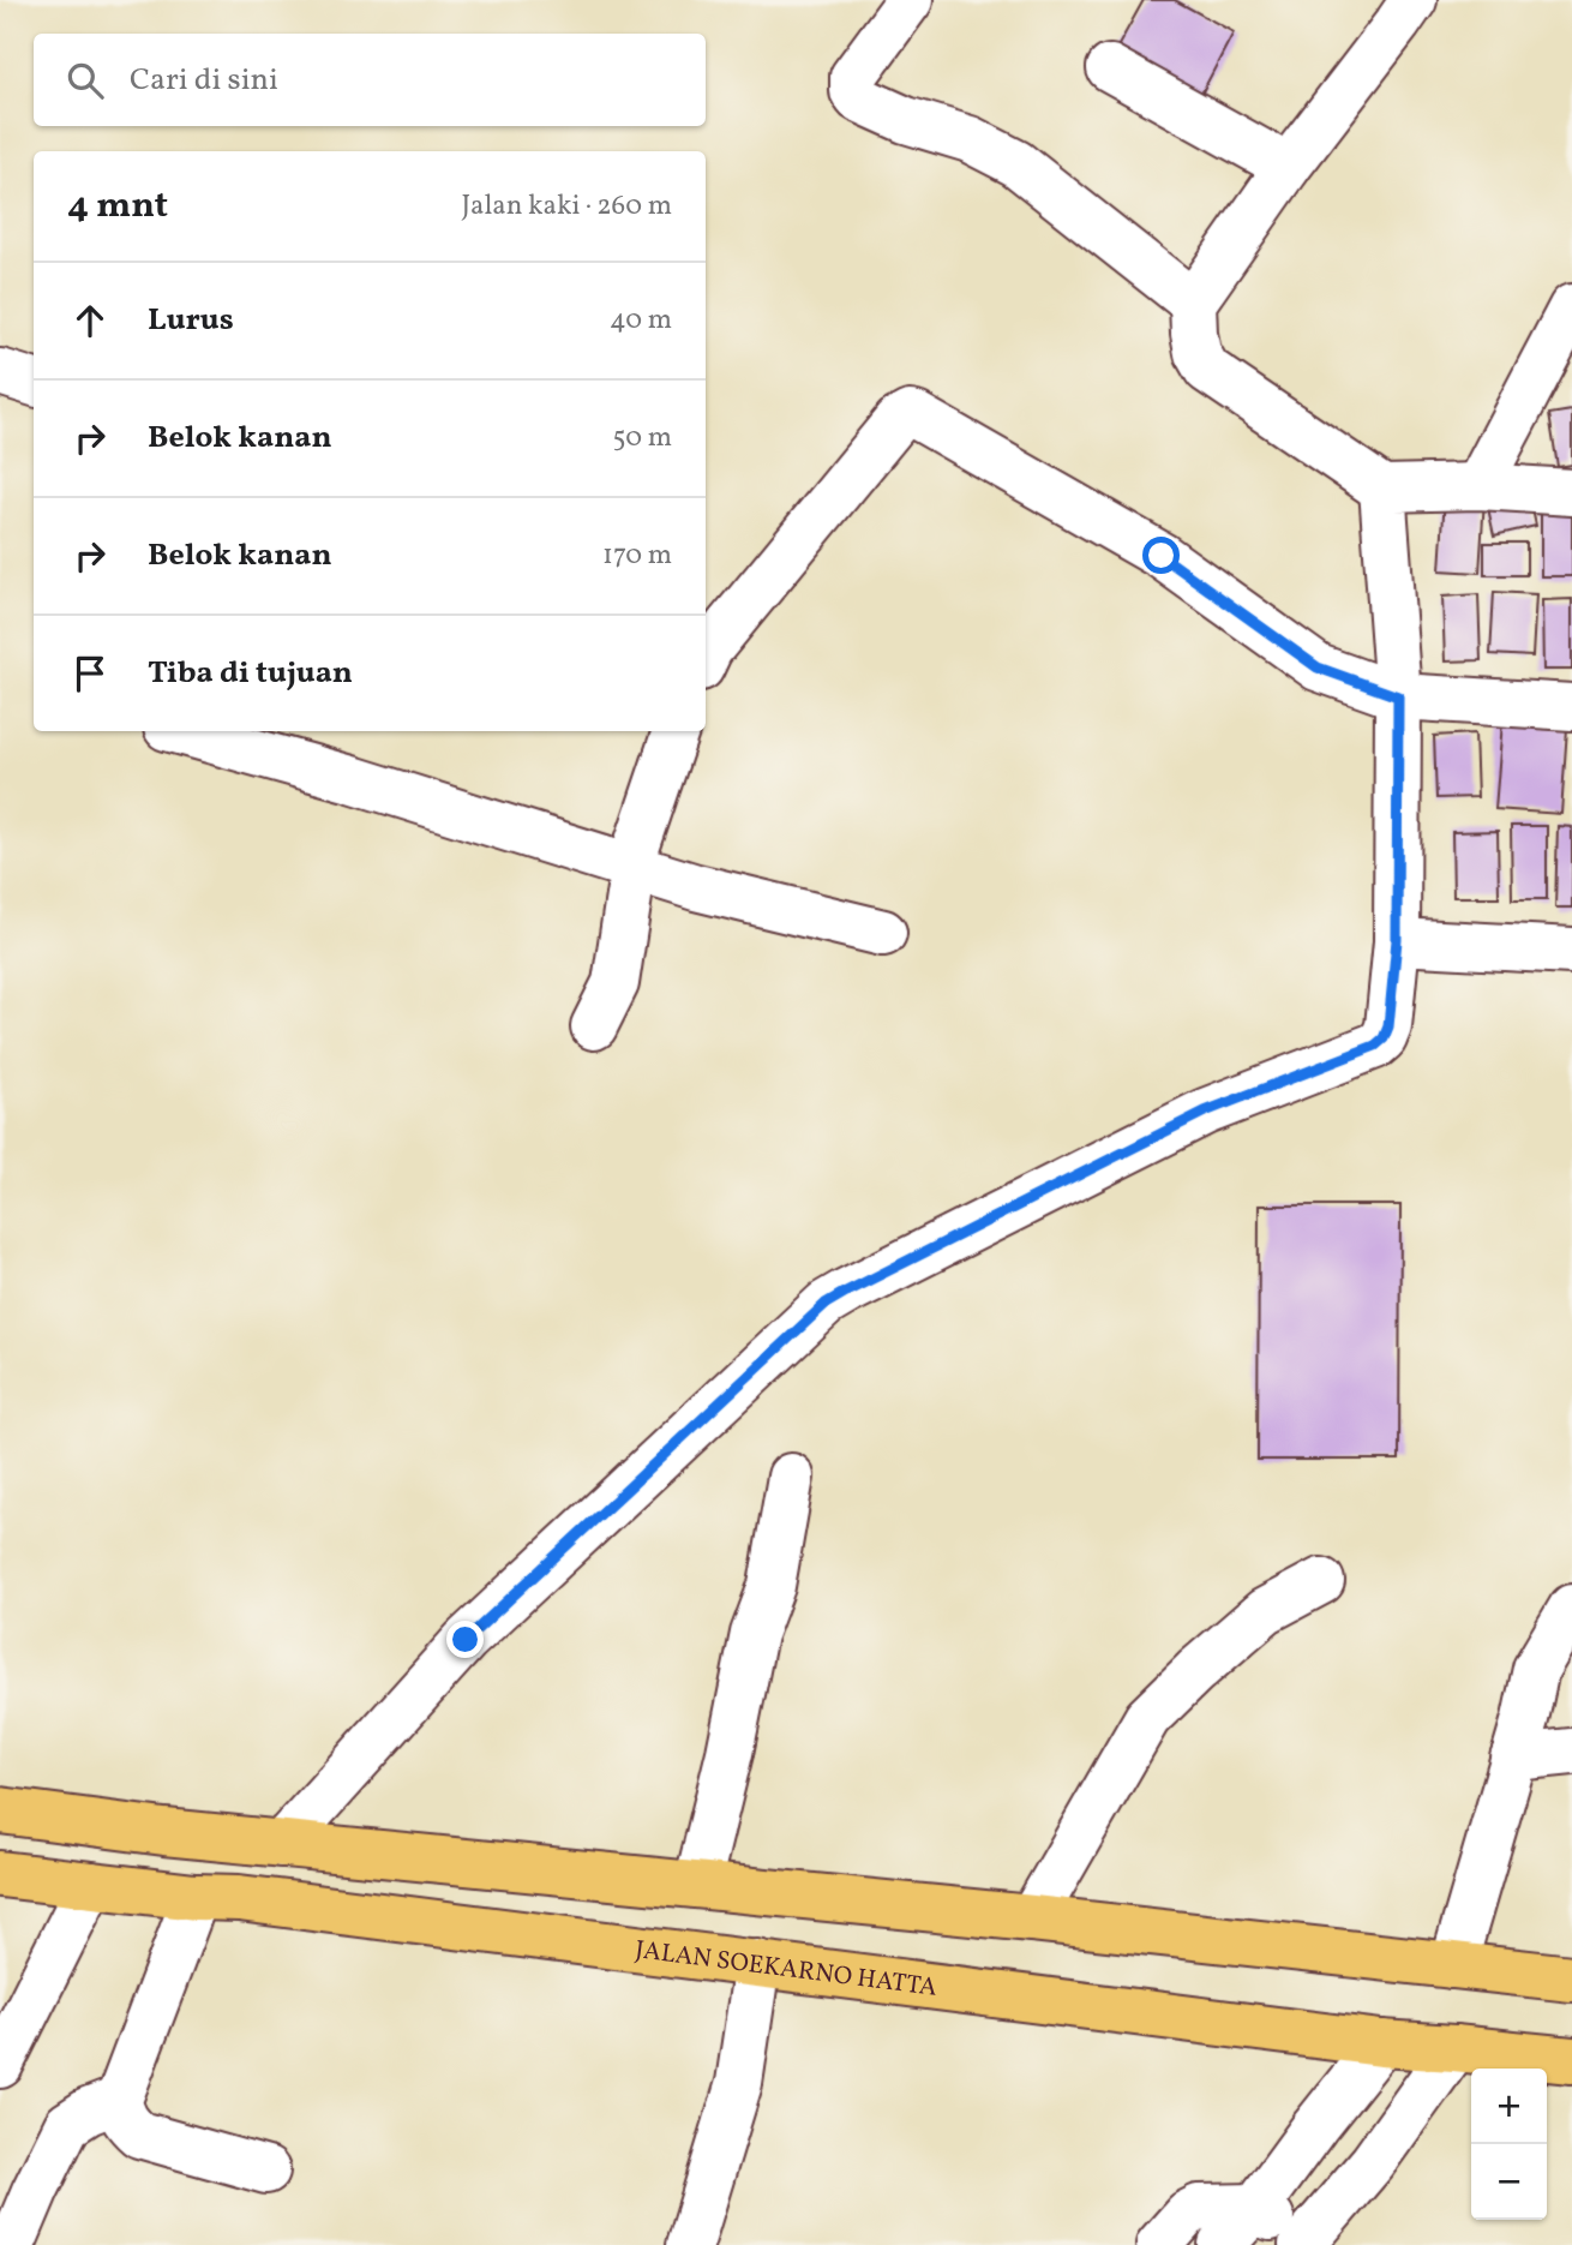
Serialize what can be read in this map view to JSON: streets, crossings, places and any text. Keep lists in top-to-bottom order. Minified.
{"streets":{"highway":["JALAN SOEKARNO HATTA"]},"page":{"search":"Cari di sini","heading":["4 mnt","Jalan kaki · 260 m"],"list":[["Lurus","40 m"],["Belok kanan","50 m"],["Belok kanan","170 m"],"Tiba di tujuan"],"map_buttons":["+","−"]}}
